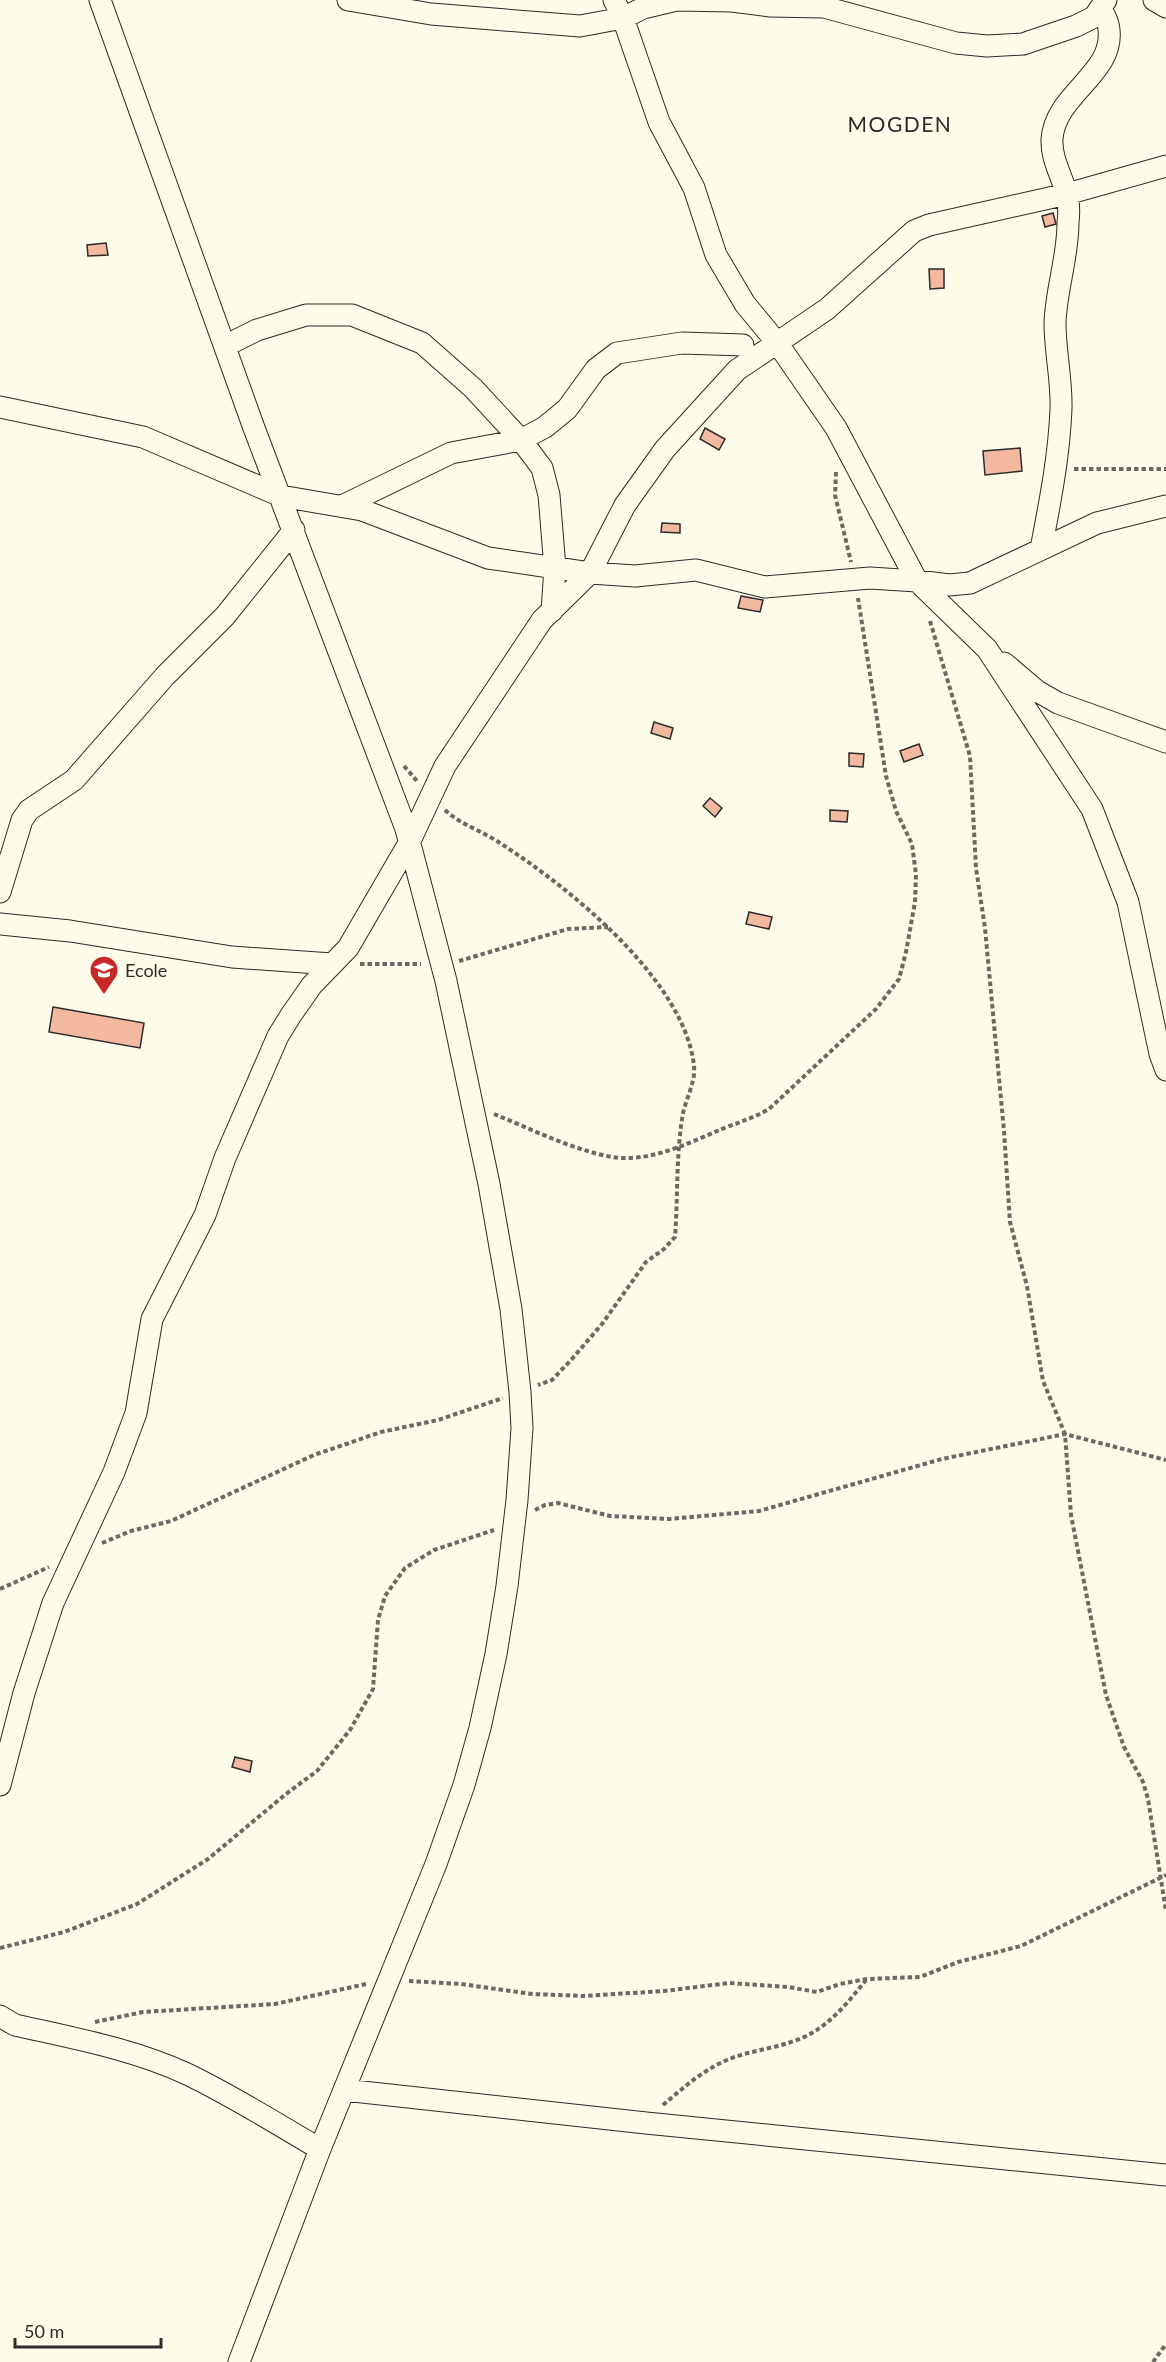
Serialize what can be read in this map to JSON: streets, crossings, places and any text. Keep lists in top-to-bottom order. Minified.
{"districts":["MOGDEN"],"places":{"school or university":["Ecole"]},"scale_bar":"50 m"}
